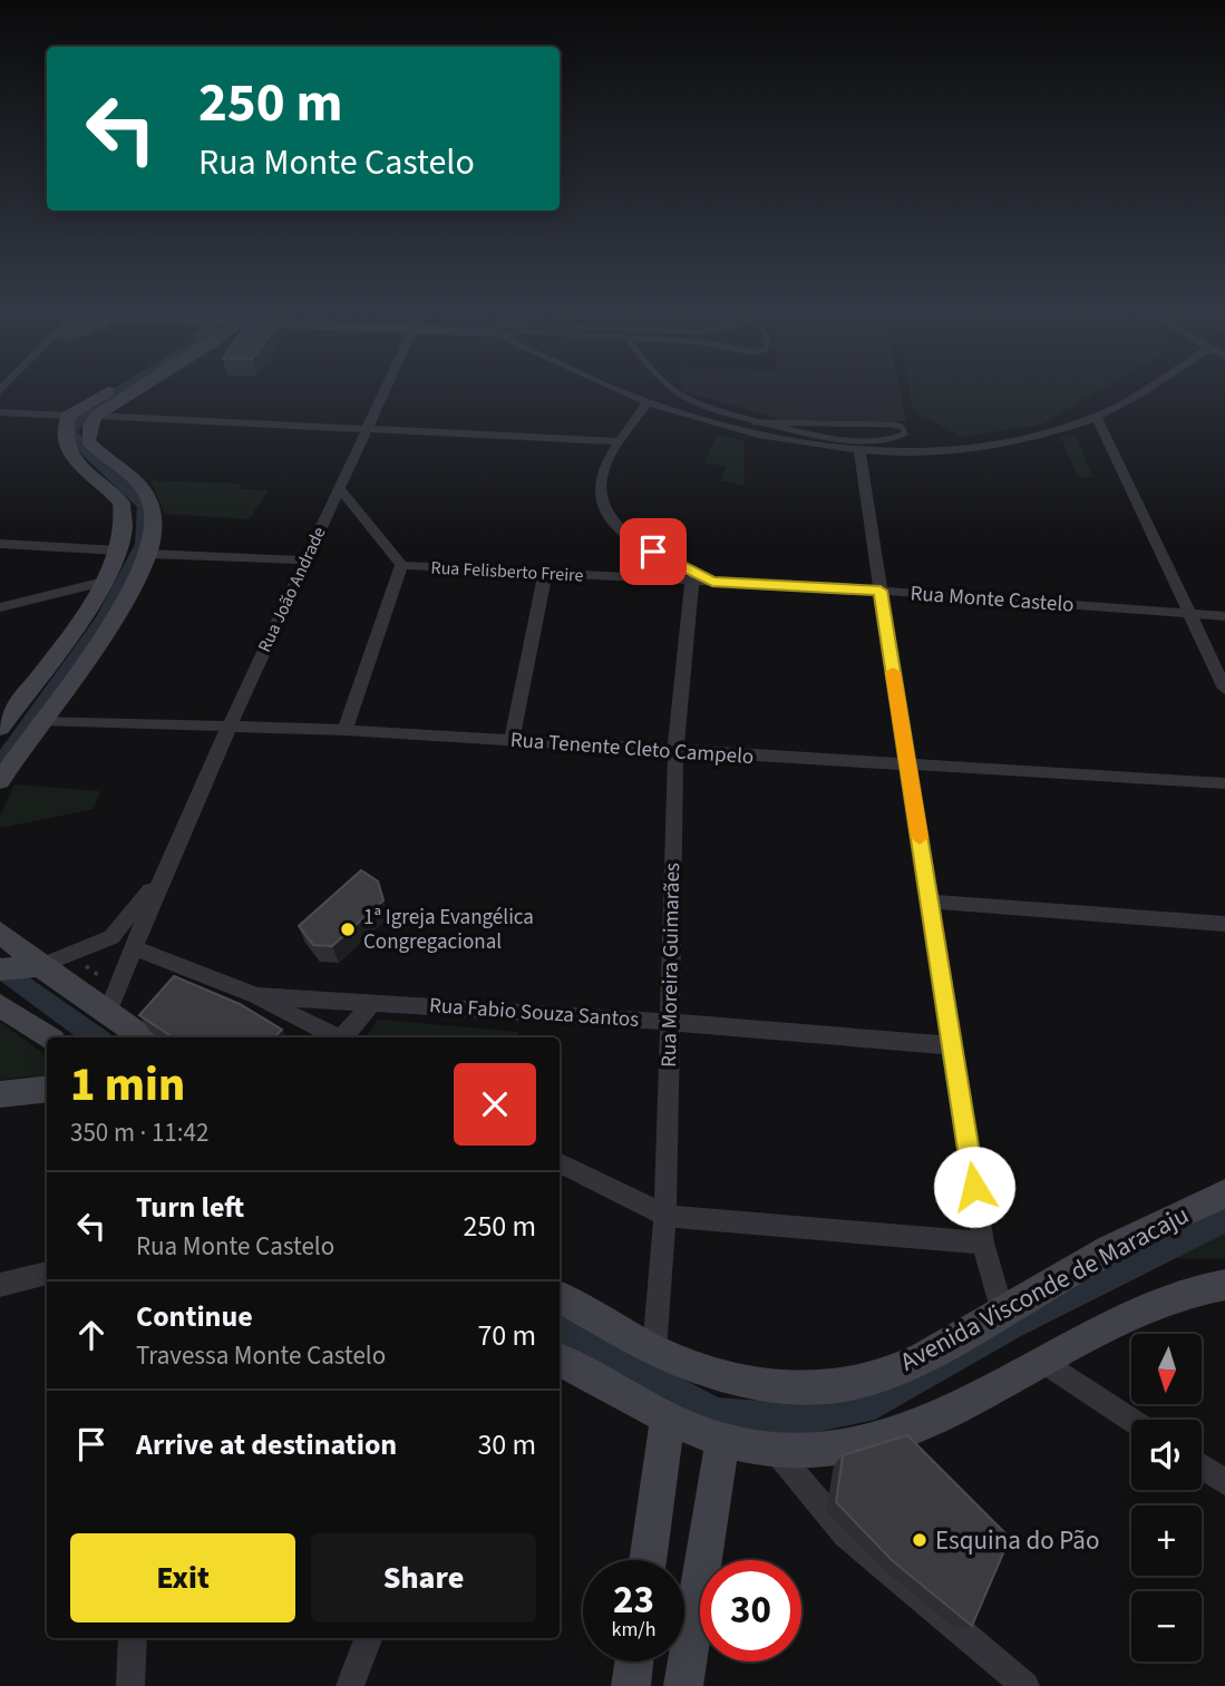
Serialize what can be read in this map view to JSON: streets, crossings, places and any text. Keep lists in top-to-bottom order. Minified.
{"streets":{"main road":["Avenida Visconde de Maracaju"],"street":["Rua Felisberto Freire","Rua João Andrade","Rua Monte Castelo","Rua Tenente Cleto Campelo","Rua Moreira Guimarães","Rua Fabio Souza Santos"]},"crossings":[["Rua Felisberto Freire","Rua João Andrade"],["Rua Felisberto Freire","Rua Monte Castelo"],["Rua Felisberto Freire","Rua Moreira Guimarães"],["Rua João Andrade","Rua Tenente Cleto Campelo"],["Rua Monte Castelo","Rua Moreira Guimarães"],["Rua Tenente Cleto Campelo","Rua Moreira Guimarães"],["Rua Moreira Guimarães","Rua Fabio Souza Santos"],["Rua Moreira Guimarães","Avenida Visconde de Maracaju"]],"places":["1ª Igreja Evangélica Congregacional","Esquina do Pão"],"north":"bottom","page":{"turn":["250 m","Rua Monte Castelo"],"heading":["1 min","350 m · 11:42"],"list":[{"name":"Turn left","note":"Rua Monte Castelo","value":"250 m"},{"name":"Continue","note":"Travessa Monte Castelo","value":"70 m"},{"name":"Arrive at destination","value":"30 m"}],"map_buttons":["+","−"],"buttons":["Exit","Share"],"speed":"23 km/h","limit":"30"}}
